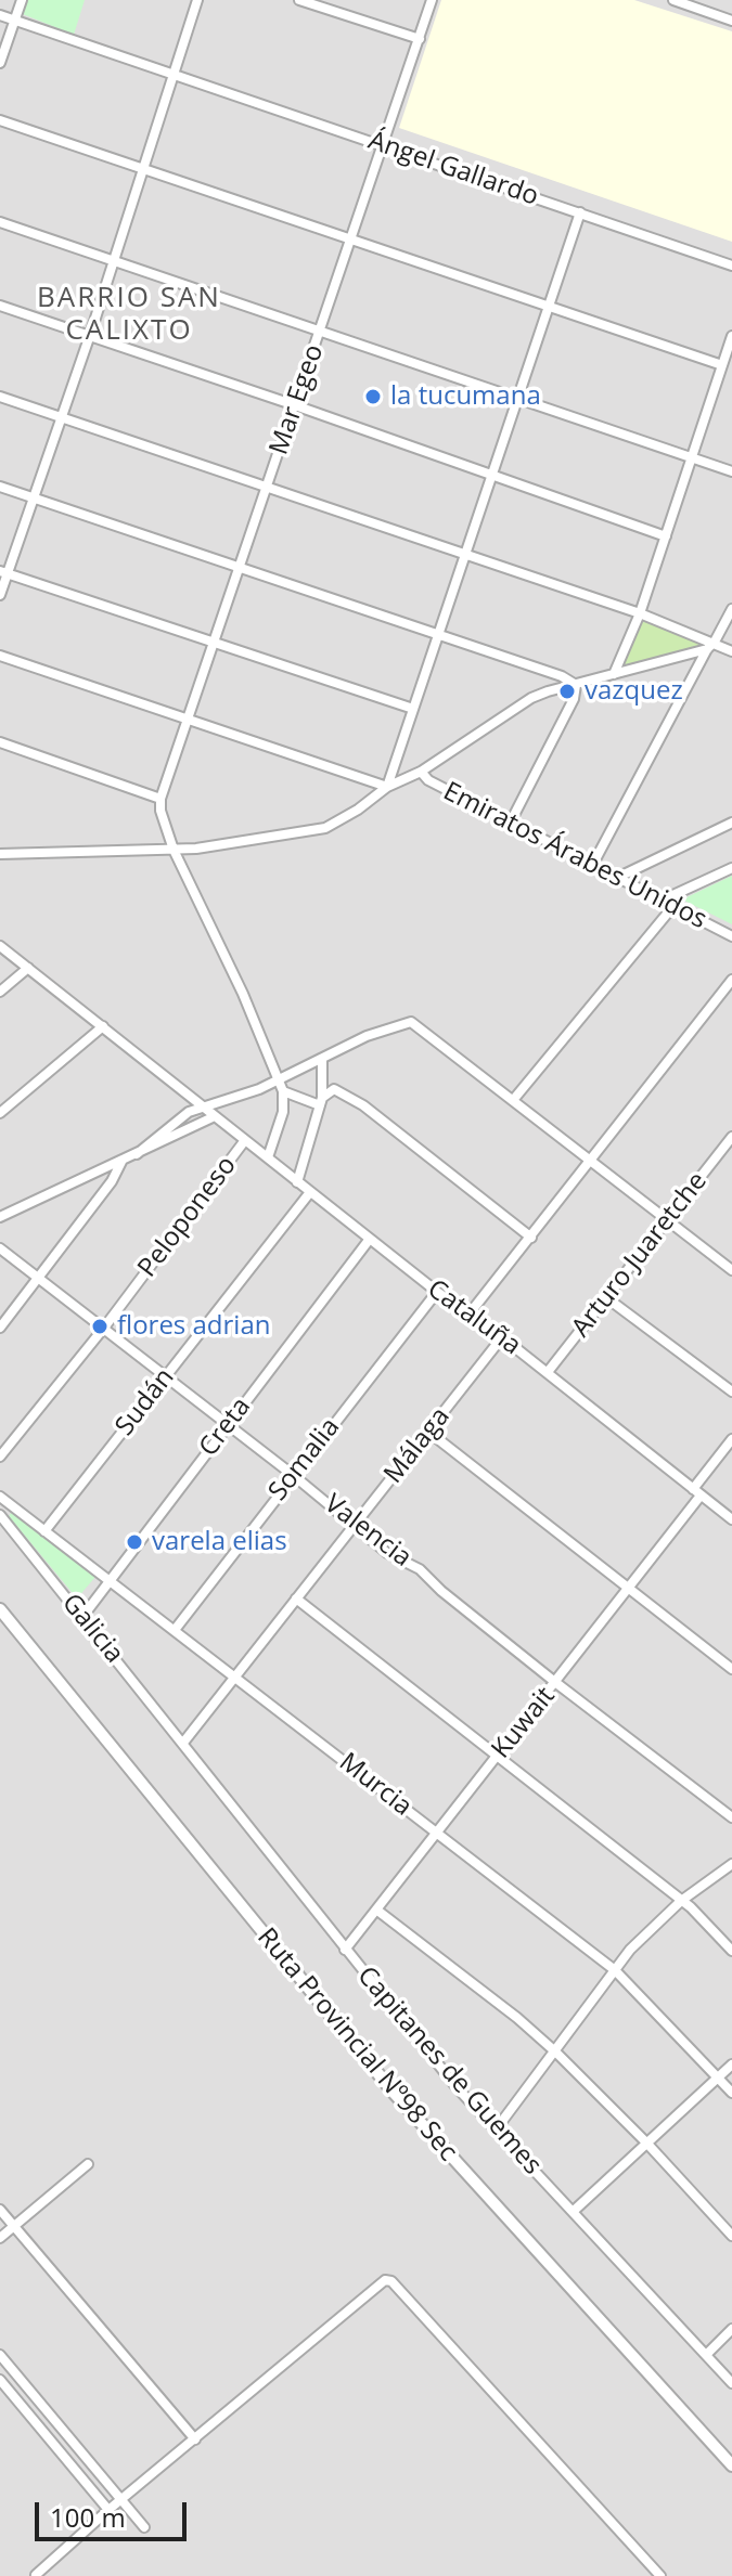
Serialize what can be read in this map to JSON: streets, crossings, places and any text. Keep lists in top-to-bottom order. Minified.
{"streets":{"street":["Ángel Gallardo","Mar Egeo","Emiratos Árabes Unidos","Peloponeso","Arturo Juaretche","Cataluña","Sudán","Creta","Málaga","Somalia","Valencia","Galicia","Kuwait","Murcia","Ruta Provincial Nº98 Sec","Capitanes de Guemes"]},"crossings":[["Ángel Gallardo","Mar Egeo"],["Peloponeso","Cataluña"],["Peloponeso","Valencia"],["Arturo Juaretche","Cataluña"],["Cataluña","Sudán"],["Cataluña","Creta"],["Cataluña","Málaga"],["Cataluña","Somalia"],["Cataluña","Kuwait"],["Sudán","Valencia"],["Sudán","Murcia"],["Creta","Valencia"],["Creta","Galicia"],["Creta","Murcia"],["Málaga","Valencia"],["Málaga","Galicia"],["Málaga","Murcia"],["Málaga","Capitanes de Guemes"],["Somalia","Valencia"],["Somalia","Murcia"],["Valencia","Kuwait"],["Galicia","Capitanes de Guemes"],["Kuwait","Murcia"],["Kuwait","Capitanes de Guemes"]],"districts":["BARRIO SAN CALIXTO"],"places":["la tucumana","vazquez","flores adrian","varela elias"],"scale_bar":"100 m"}
